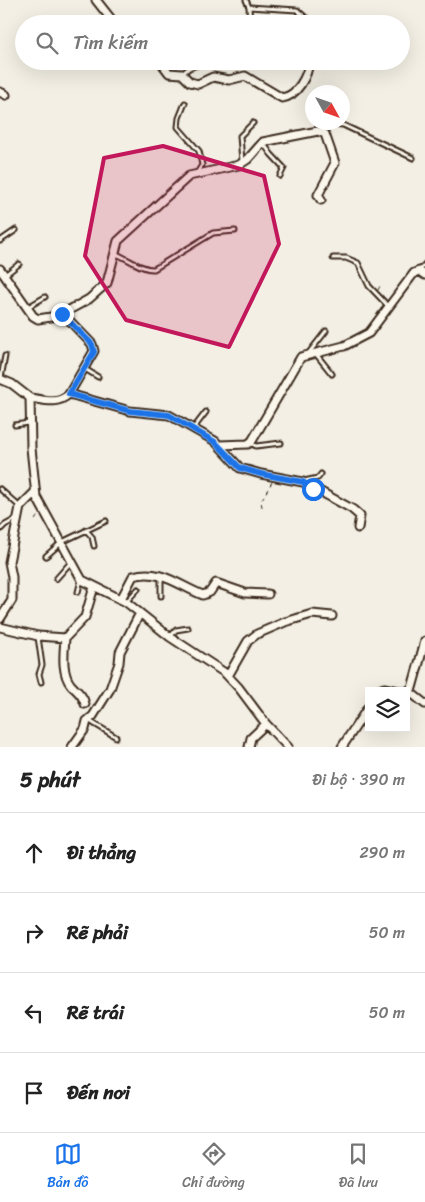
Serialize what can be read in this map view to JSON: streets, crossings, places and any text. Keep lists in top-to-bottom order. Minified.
{"north":"bottom right","page":{"search":"Tìm kiếm","heading":["5 phút","Đi bộ · 390 m"],"list":[["Đi thẳng","290 m"],["Rẽ phải","50 m"],["Rẽ trái","50 m"],"Đến nơi"],"nav":["Bản đồ","Chỉ đường","Đã lưu"]}}
